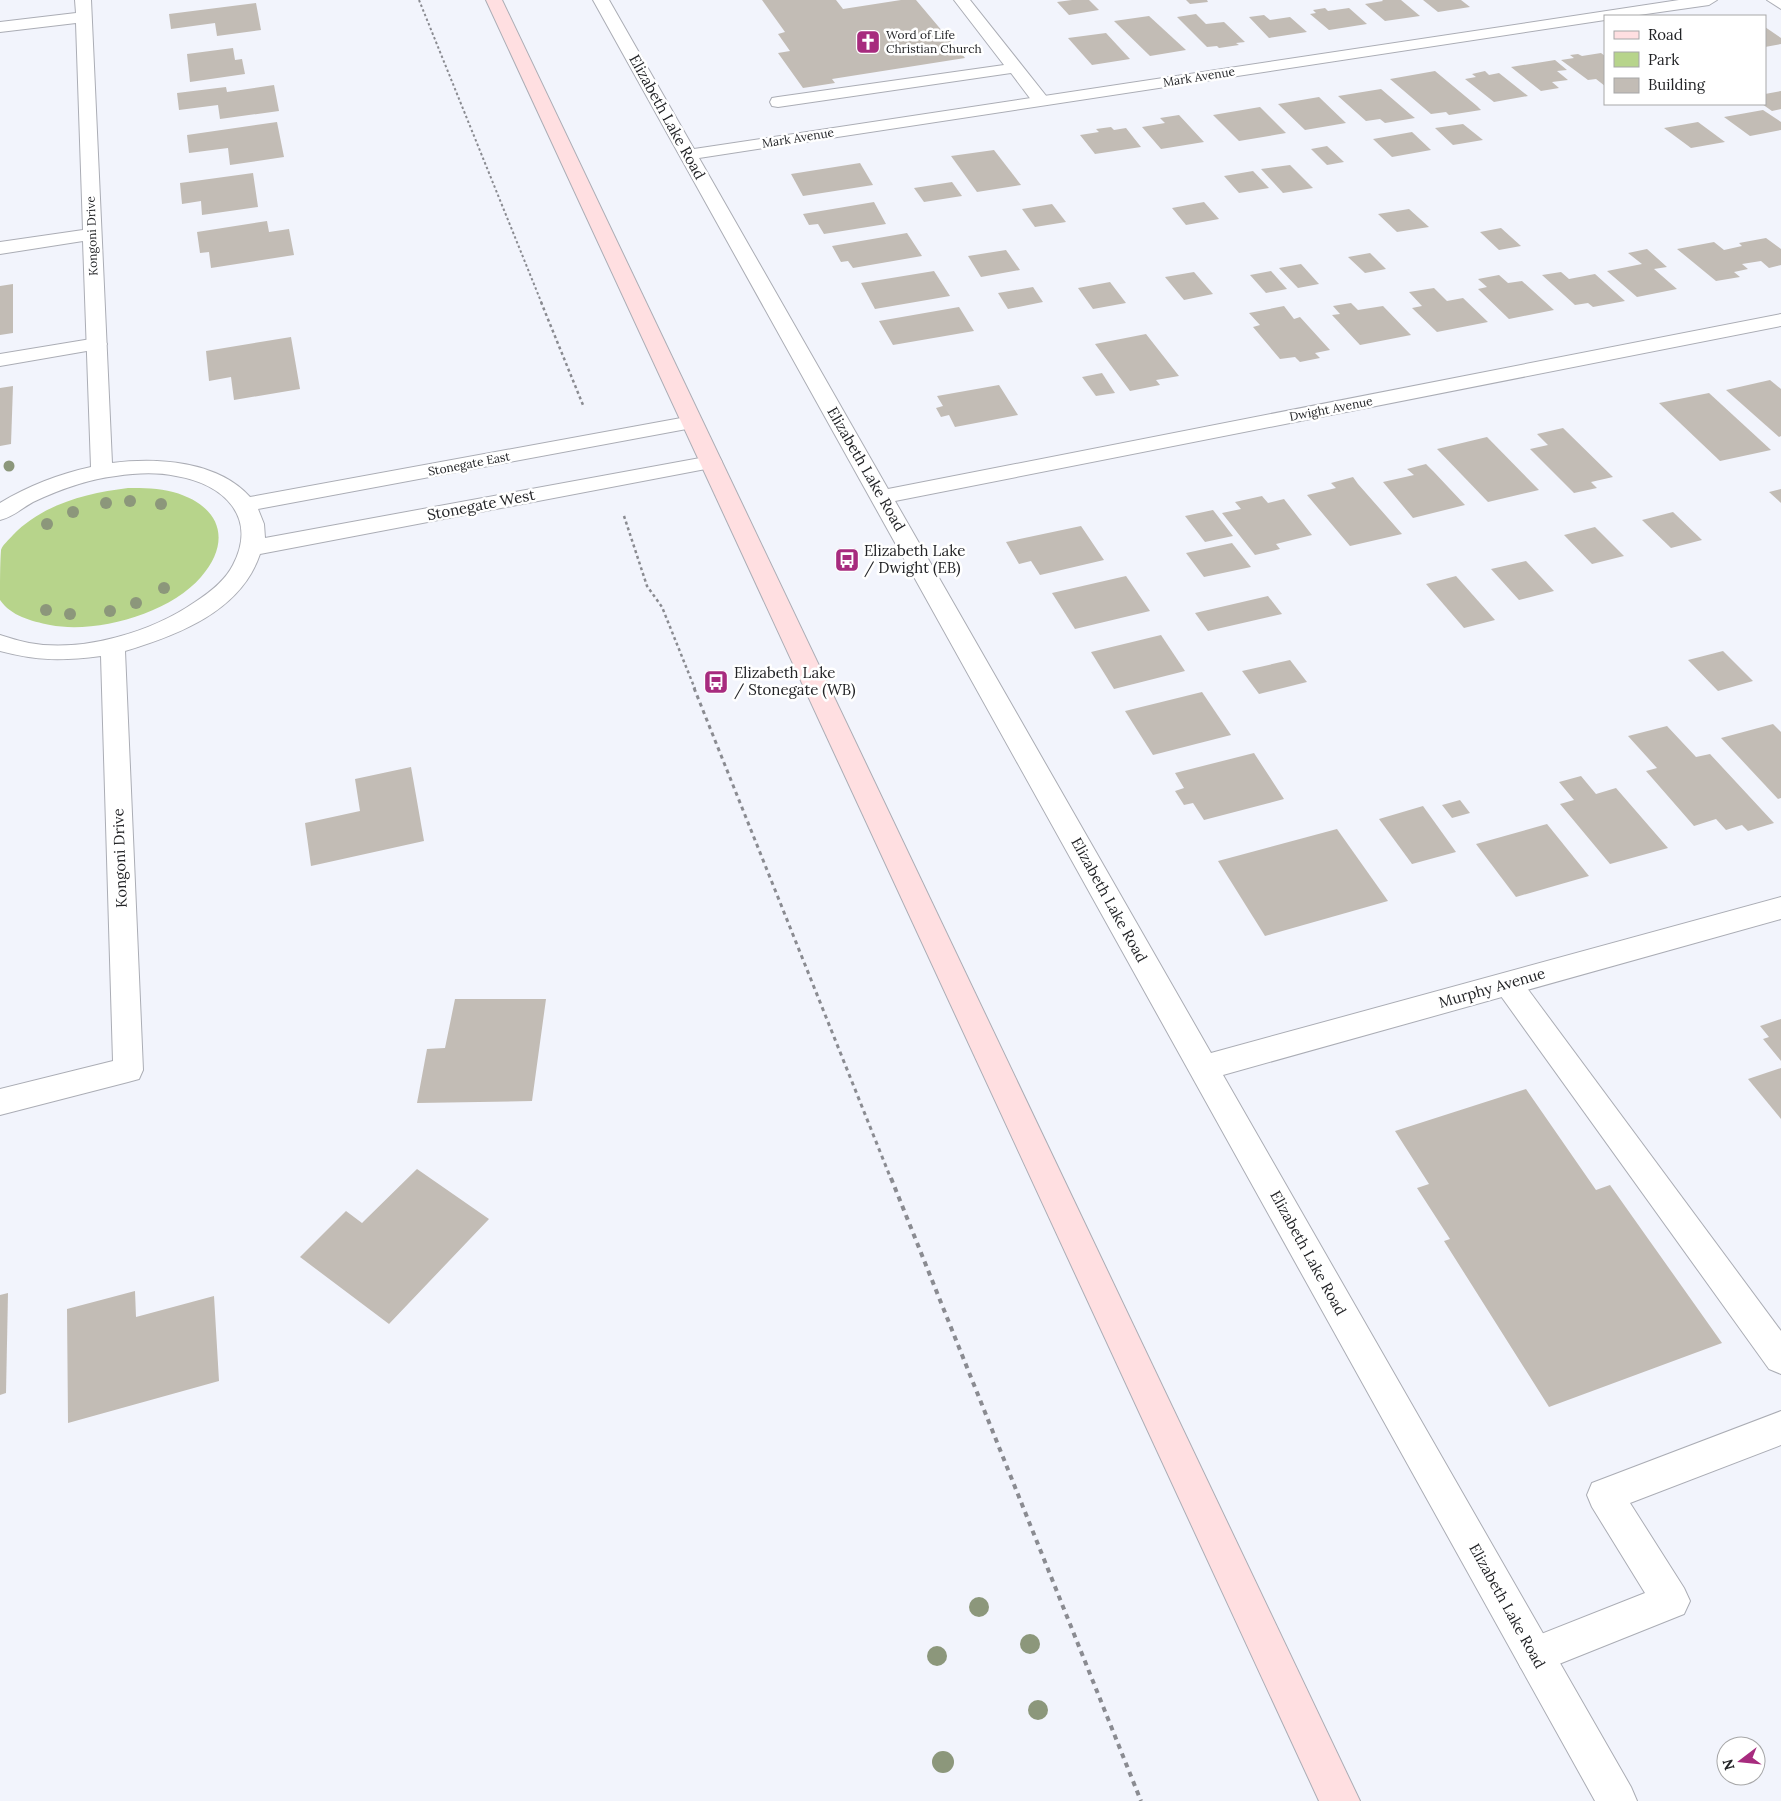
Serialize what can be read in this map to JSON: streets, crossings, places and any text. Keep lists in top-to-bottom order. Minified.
{"streets":{"street":["Mark Avenue","Elizabeth Lake Road","Kongoni Drive","Dwight Avenue","Stonegate East","Stonegate West","Murphy Avenue"]},"crossings":[["Mark Avenue","Elizabeth Lake Road"],["Elizabeth Lake Road","Dwight Avenue"],["Elizabeth Lake Road","Murphy Avenue"]],"places":{"church":["Word of Life Christian Church"],"bus stop":["Elizabeth Lake / Dwight (EB)","Elizabeth Lake / Stonegate (WB)"]},"legend":["Road","Park","Building"],"north":"left"}
